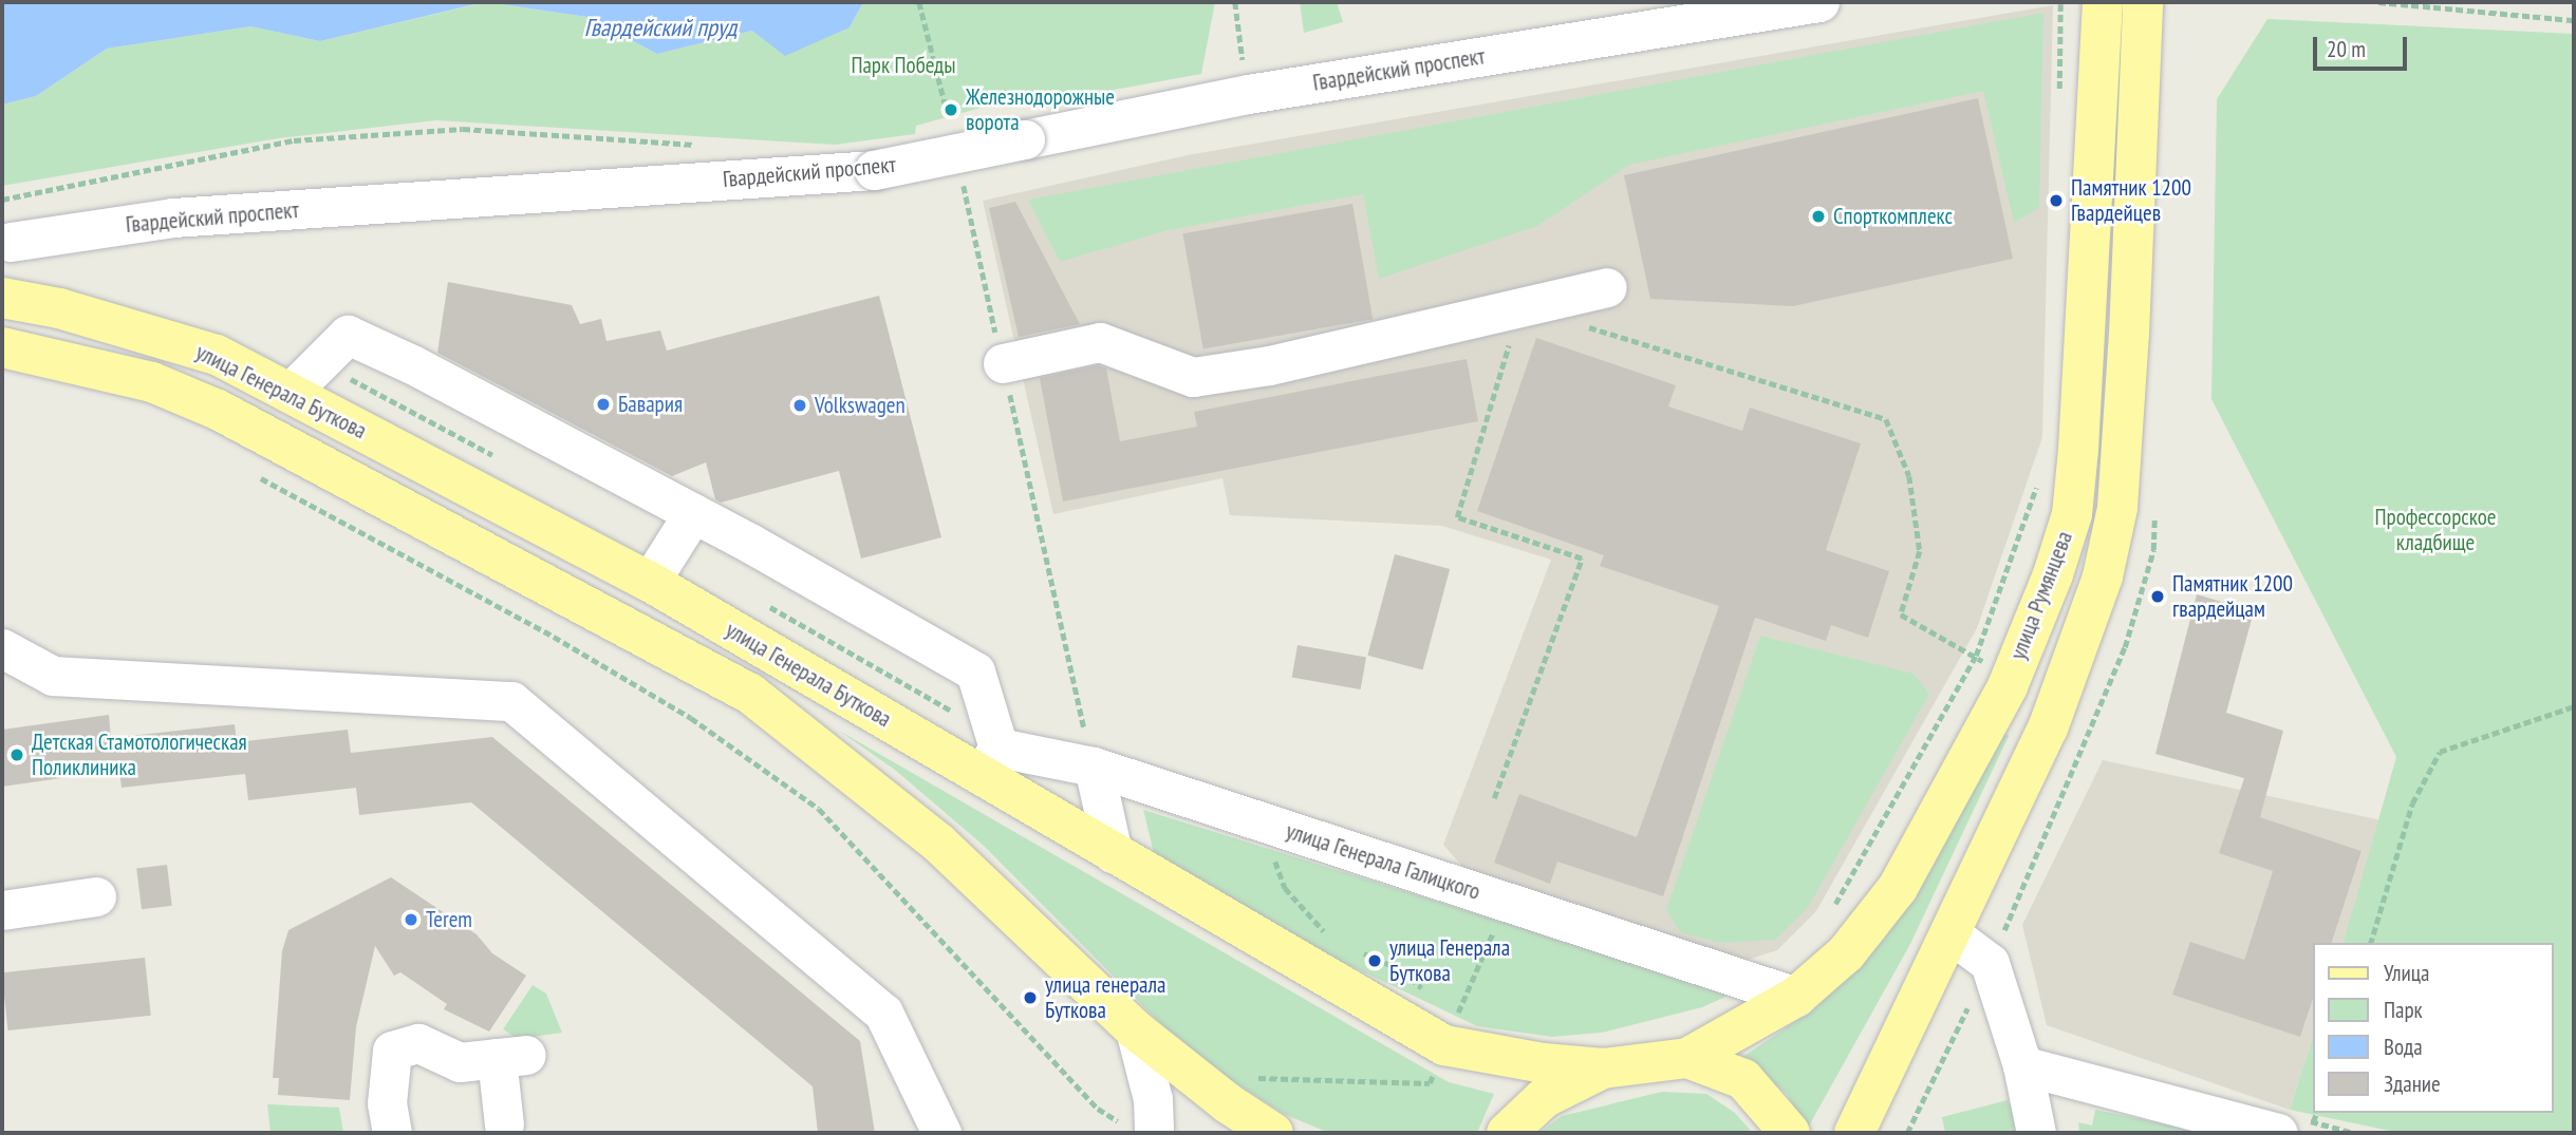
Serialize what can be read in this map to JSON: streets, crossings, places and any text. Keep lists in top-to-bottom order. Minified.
{"streets":{"main road":["улица Генерала Буткова","улица Румянцева"],"street":["Гвардейский проспект","улица Генерала Галицкого"]},"crossings":[["улица Генерала Буткова","улица Генерала Галицкого"],["улица Румянцева","улица Генерала Галицкого"]],"water":["Гвардейский пруд"],"parks":["Парк Победы","Профессорское кладбище"],"places":["Железнодорожные ворота","Памятник 1200 Гвардейцев","Спорткомплекс","Бавария","Volkswagen","Памятник 1200 гвардейцам","Детская Стамотологическая Поликлиника","Terem","улица Генерала Буткова","улица генерала Буткова"],"legend":["Улица","Парк","Вода","Здание"],"scale_bar":"20 m"}
